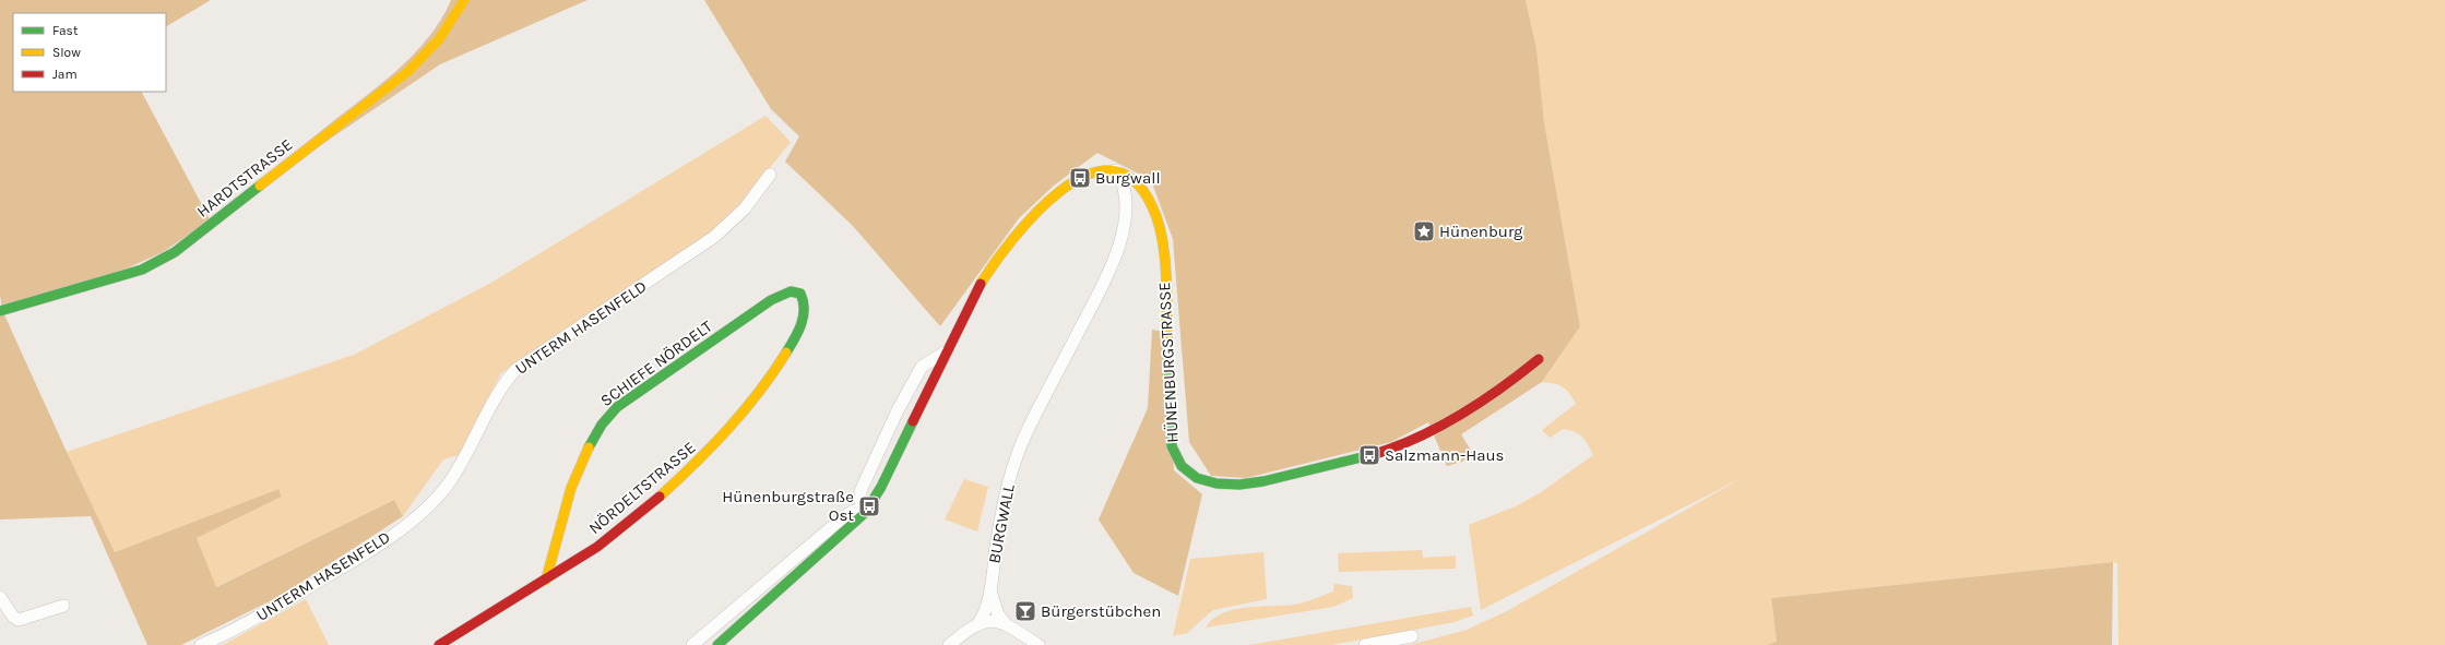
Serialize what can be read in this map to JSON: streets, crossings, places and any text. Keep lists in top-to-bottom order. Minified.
{"streets":{"street":["HARDTSTRASSE","UNTERM HASENFELD","HÜNENBURGSTRASSE","SCHIEFE NÖRDELT","NÖRDELTSTRASSE","BURGWALL"]},"crossings":[["HÜNENBURGSTRASSE","BURGWALL"],["SCHIEFE NÖRDELT","NÖRDELTSTRASSE"]],"places":{"bus stop":["Burgwall","Salzmann-Haus","Hünenburgstraße Ost"],"place":["Hünenburg"],"bar":["Bürgerstübchen"]},"legend":["Fast","Slow","Jam"]}
